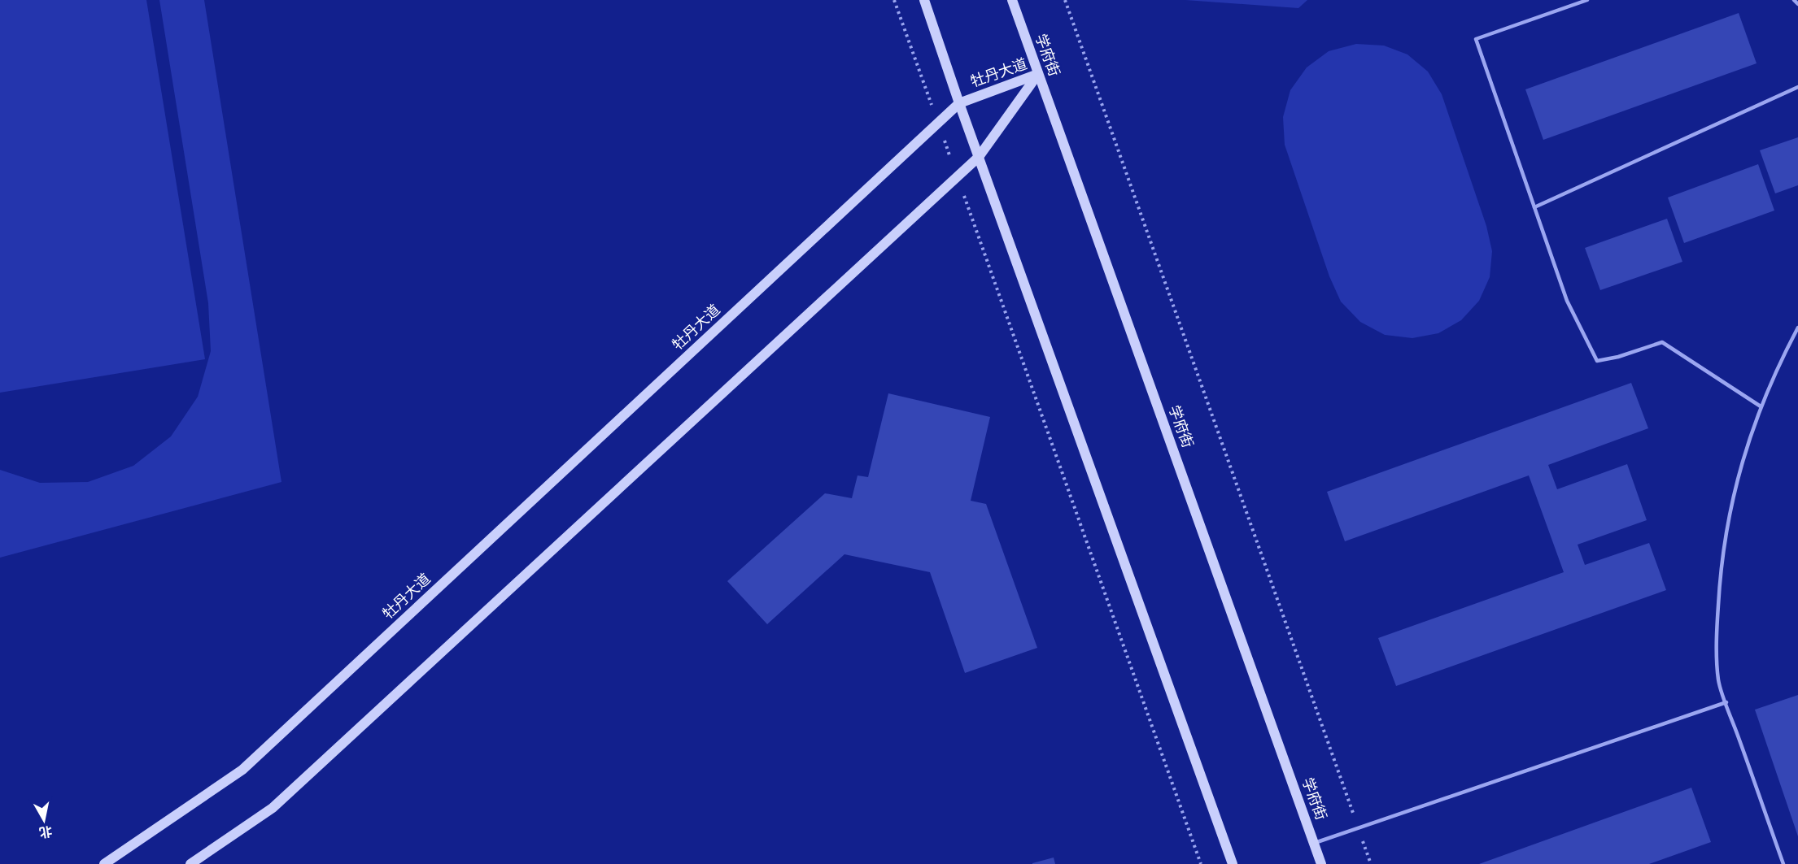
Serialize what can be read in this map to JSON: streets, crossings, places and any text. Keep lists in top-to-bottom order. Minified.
{"streets":{"main road":["学府街","牡丹大道"]},"crossings":[["学府街","牡丹大道"]],"north":"bottom"}
